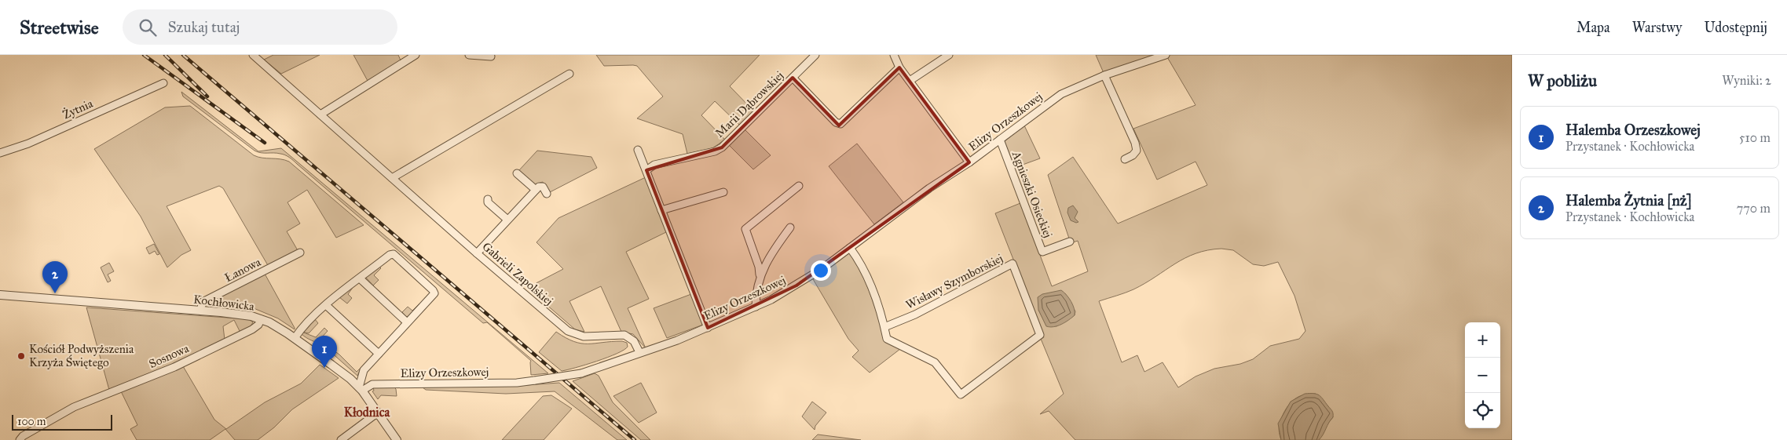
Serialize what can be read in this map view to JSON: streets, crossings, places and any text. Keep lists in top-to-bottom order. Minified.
{"streets":{"street":["Marii Dąbrowskiej","Żytnia","Elizy Orzeszkowej","Agnieszki Osieckiej","Łanowa","Gabrieli Zapolskiej","Wisławy Szymborskiej","Kochłowicka","Sosnowa"]},"crossings":[["Elizy Orzeszkowej","Agnieszki Osieckiej"],["Elizy Orzeszkowej","Gabrieli Zapolskiej"],["Elizy Orzeszkowej","Wisławy Szymborskiej"],["Elizy Orzeszkowej","Kochłowicka"],["Łanowa","Kochłowicka"],["Kochłowicka","Sosnowa"]],"districts":["Kłodnica"],"places":["Kościół Podwyższenia Krzyża Świętego"],"scale_bar":"100 m","page":{"header":"Streetwise","search":"Szukaj tutaj","nav":["Mapa","Warstwy","Udostępnij"],"heading":["W pobliżu","Wyniki: 2"],"list":[{"mark":"1","name":"Halemba Orzeszkowej","note":"Przystanek · Kochłowicka","value":"510 m"},{"mark":"2","name":"Halemba Żytnia [nż]","note":"Przystanek · Kochłowicka","value":"770 m"}],"pins":["2","1"],"map_buttons":["+","−"],"scale":"100 m"}}
